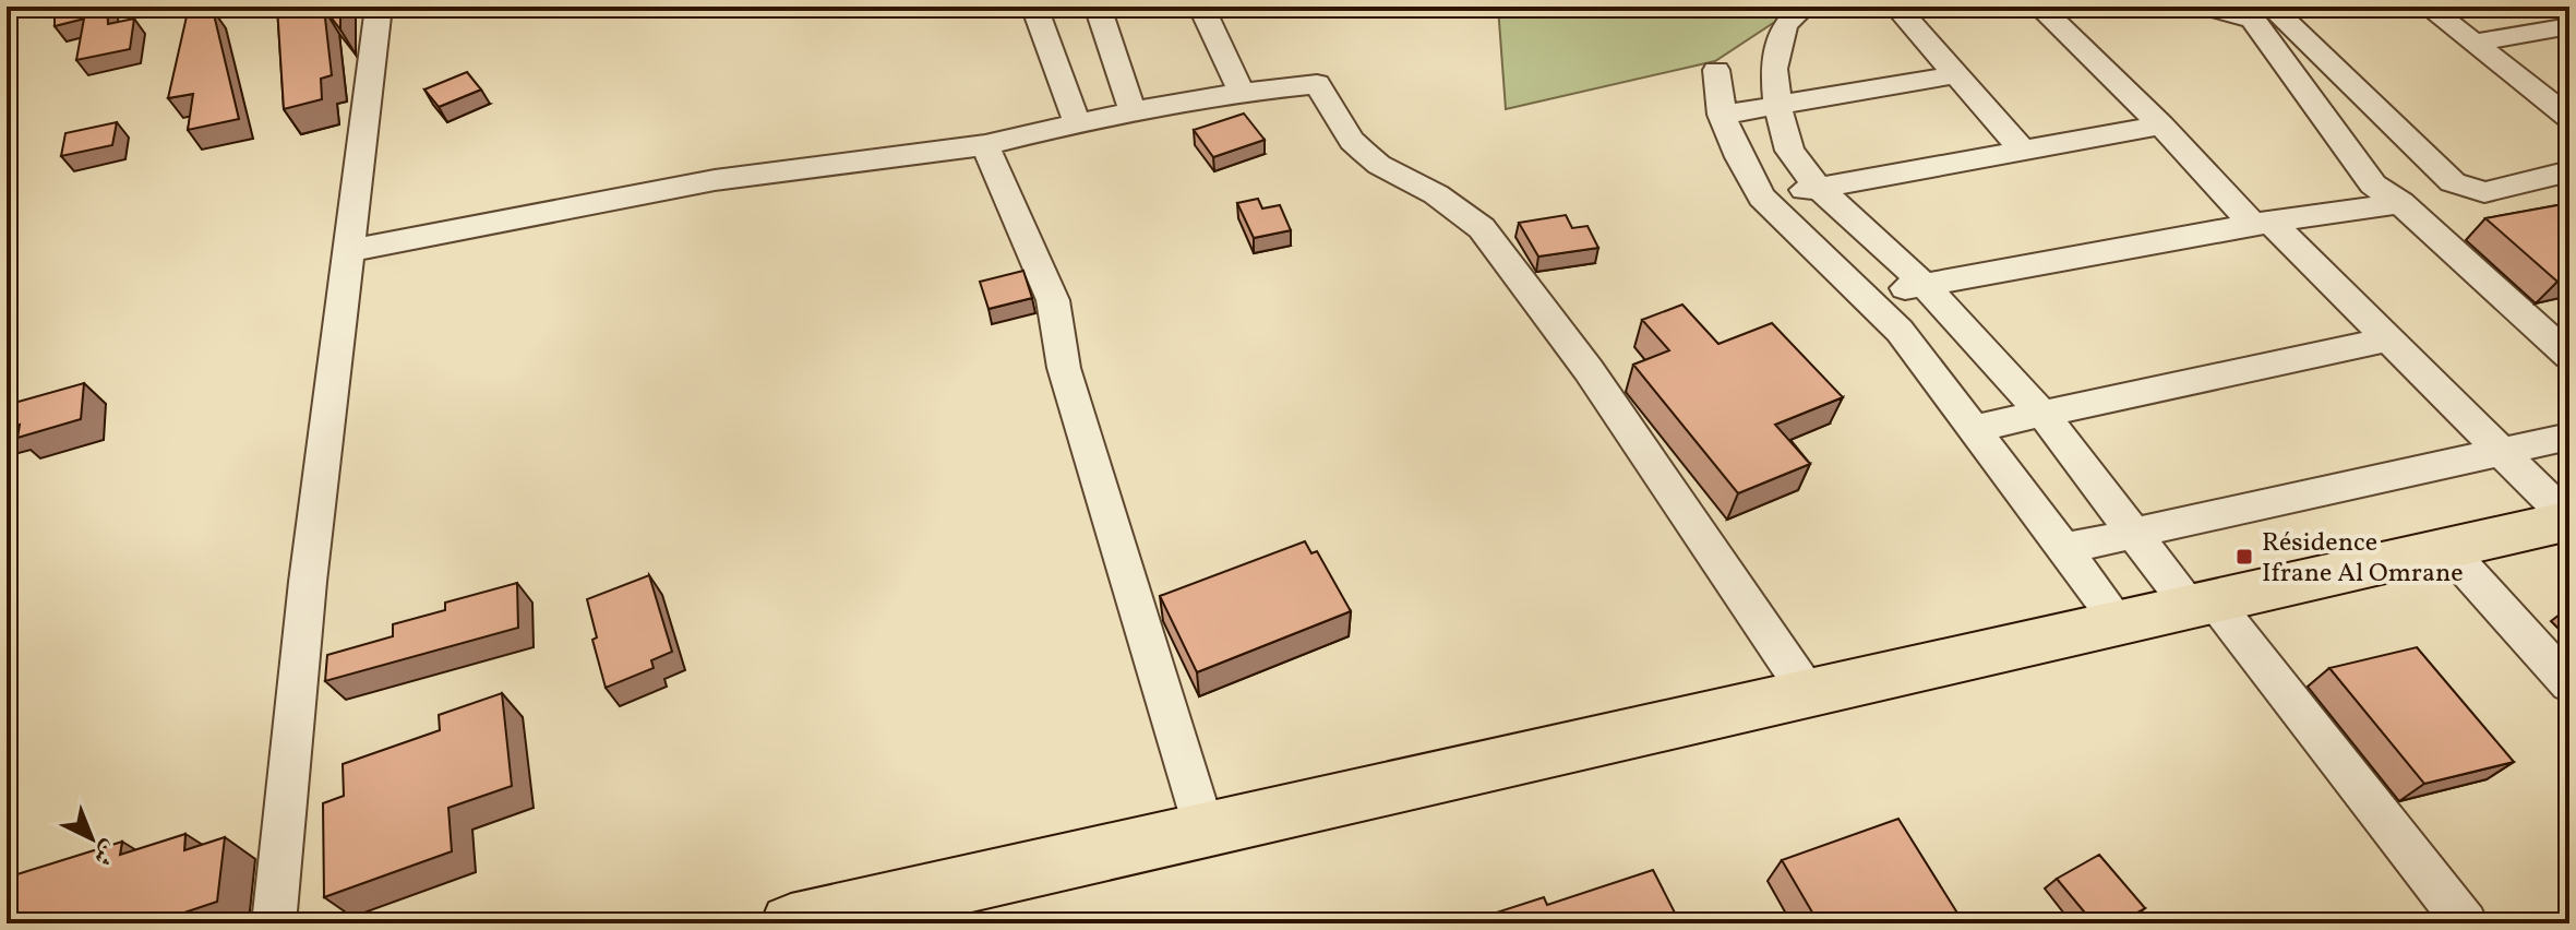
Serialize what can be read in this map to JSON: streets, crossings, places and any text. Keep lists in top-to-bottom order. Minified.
{"places":{"transit":["Résidence Ifrane Al Omrane"]},"north":"bottom right"}
